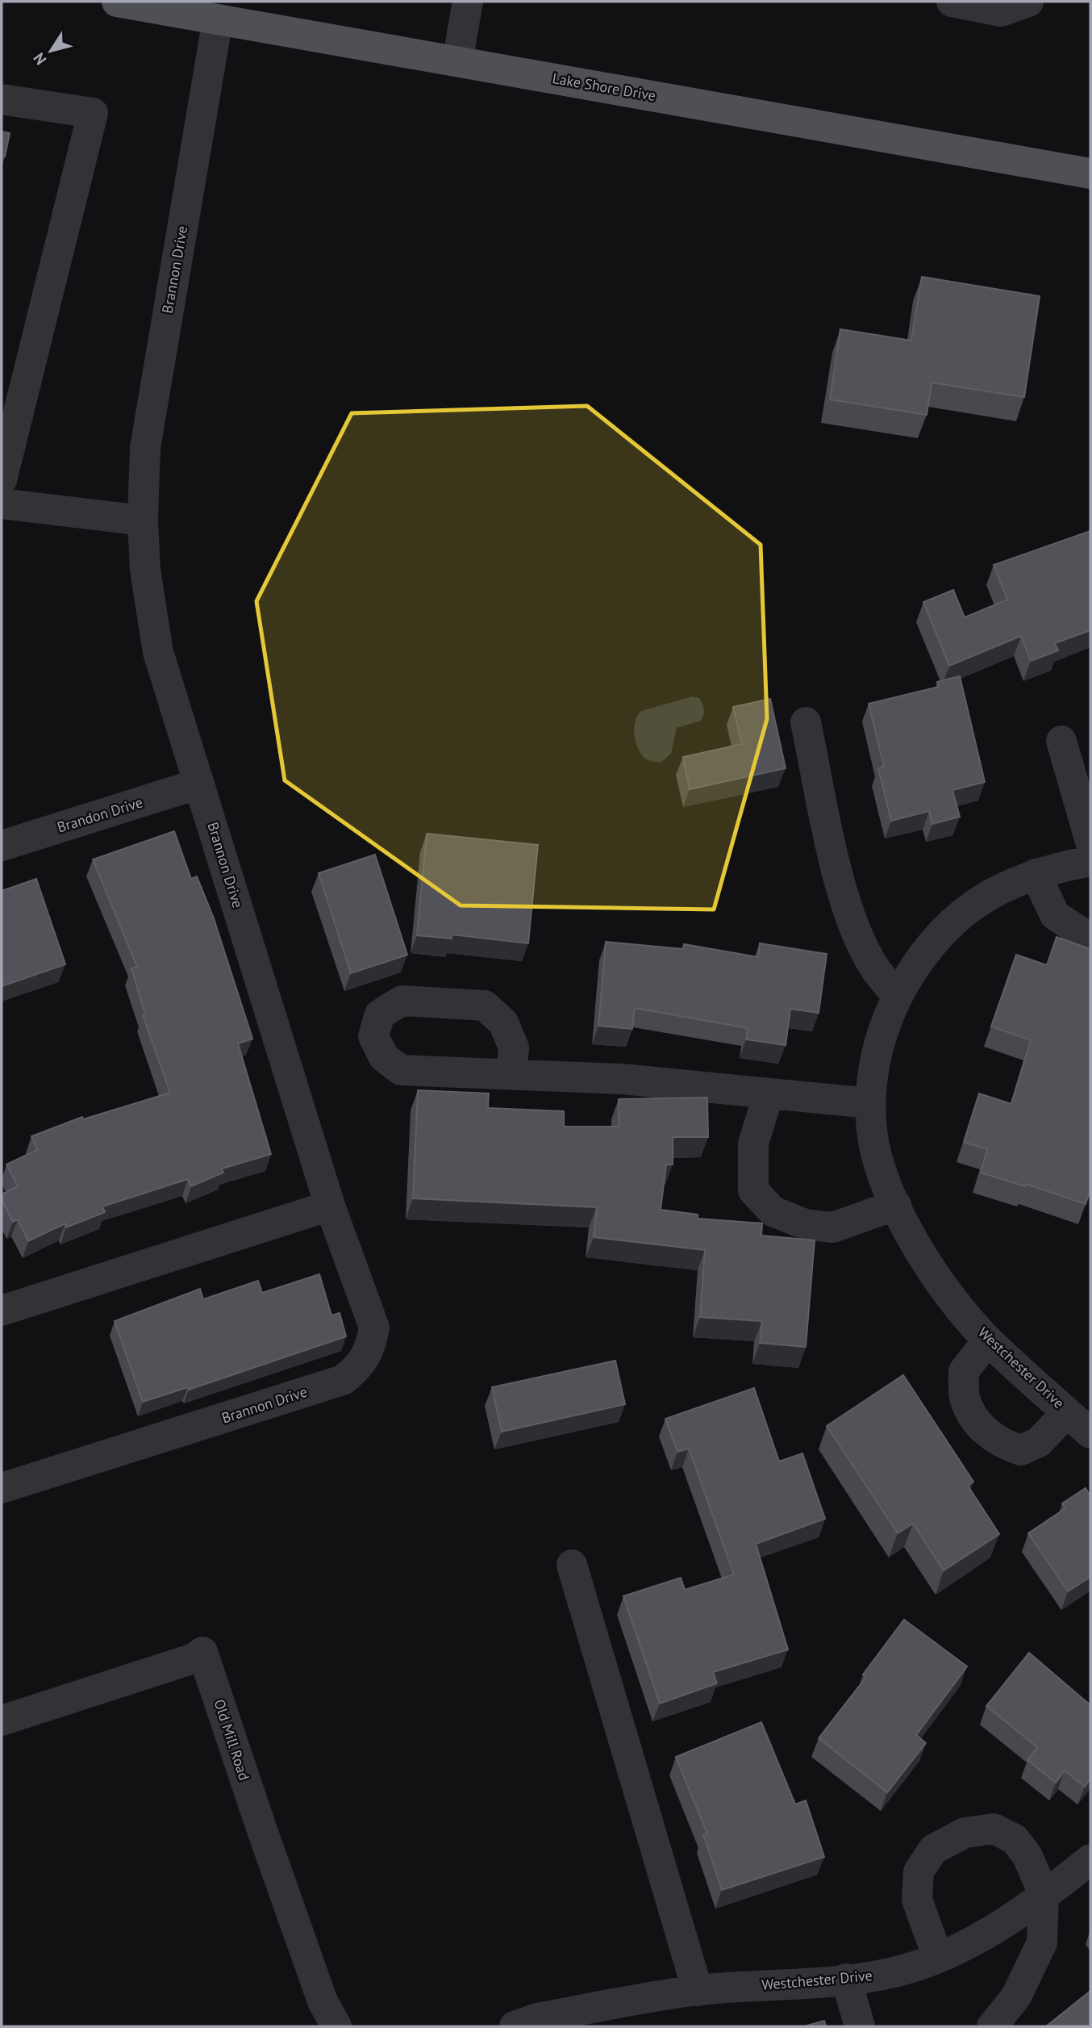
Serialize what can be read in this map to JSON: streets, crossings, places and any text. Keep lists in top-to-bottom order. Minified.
{"streets":{"main road":["Lake Shore Drive"],"street":["Brannon Drive","Brandon Drive","Westchester Drive","Old Mill Road"]},"crossings":[["Lake Shore Drive","Brannon Drive"],["Brannon Drive","Brandon Drive"]],"north":"bottom left"}
